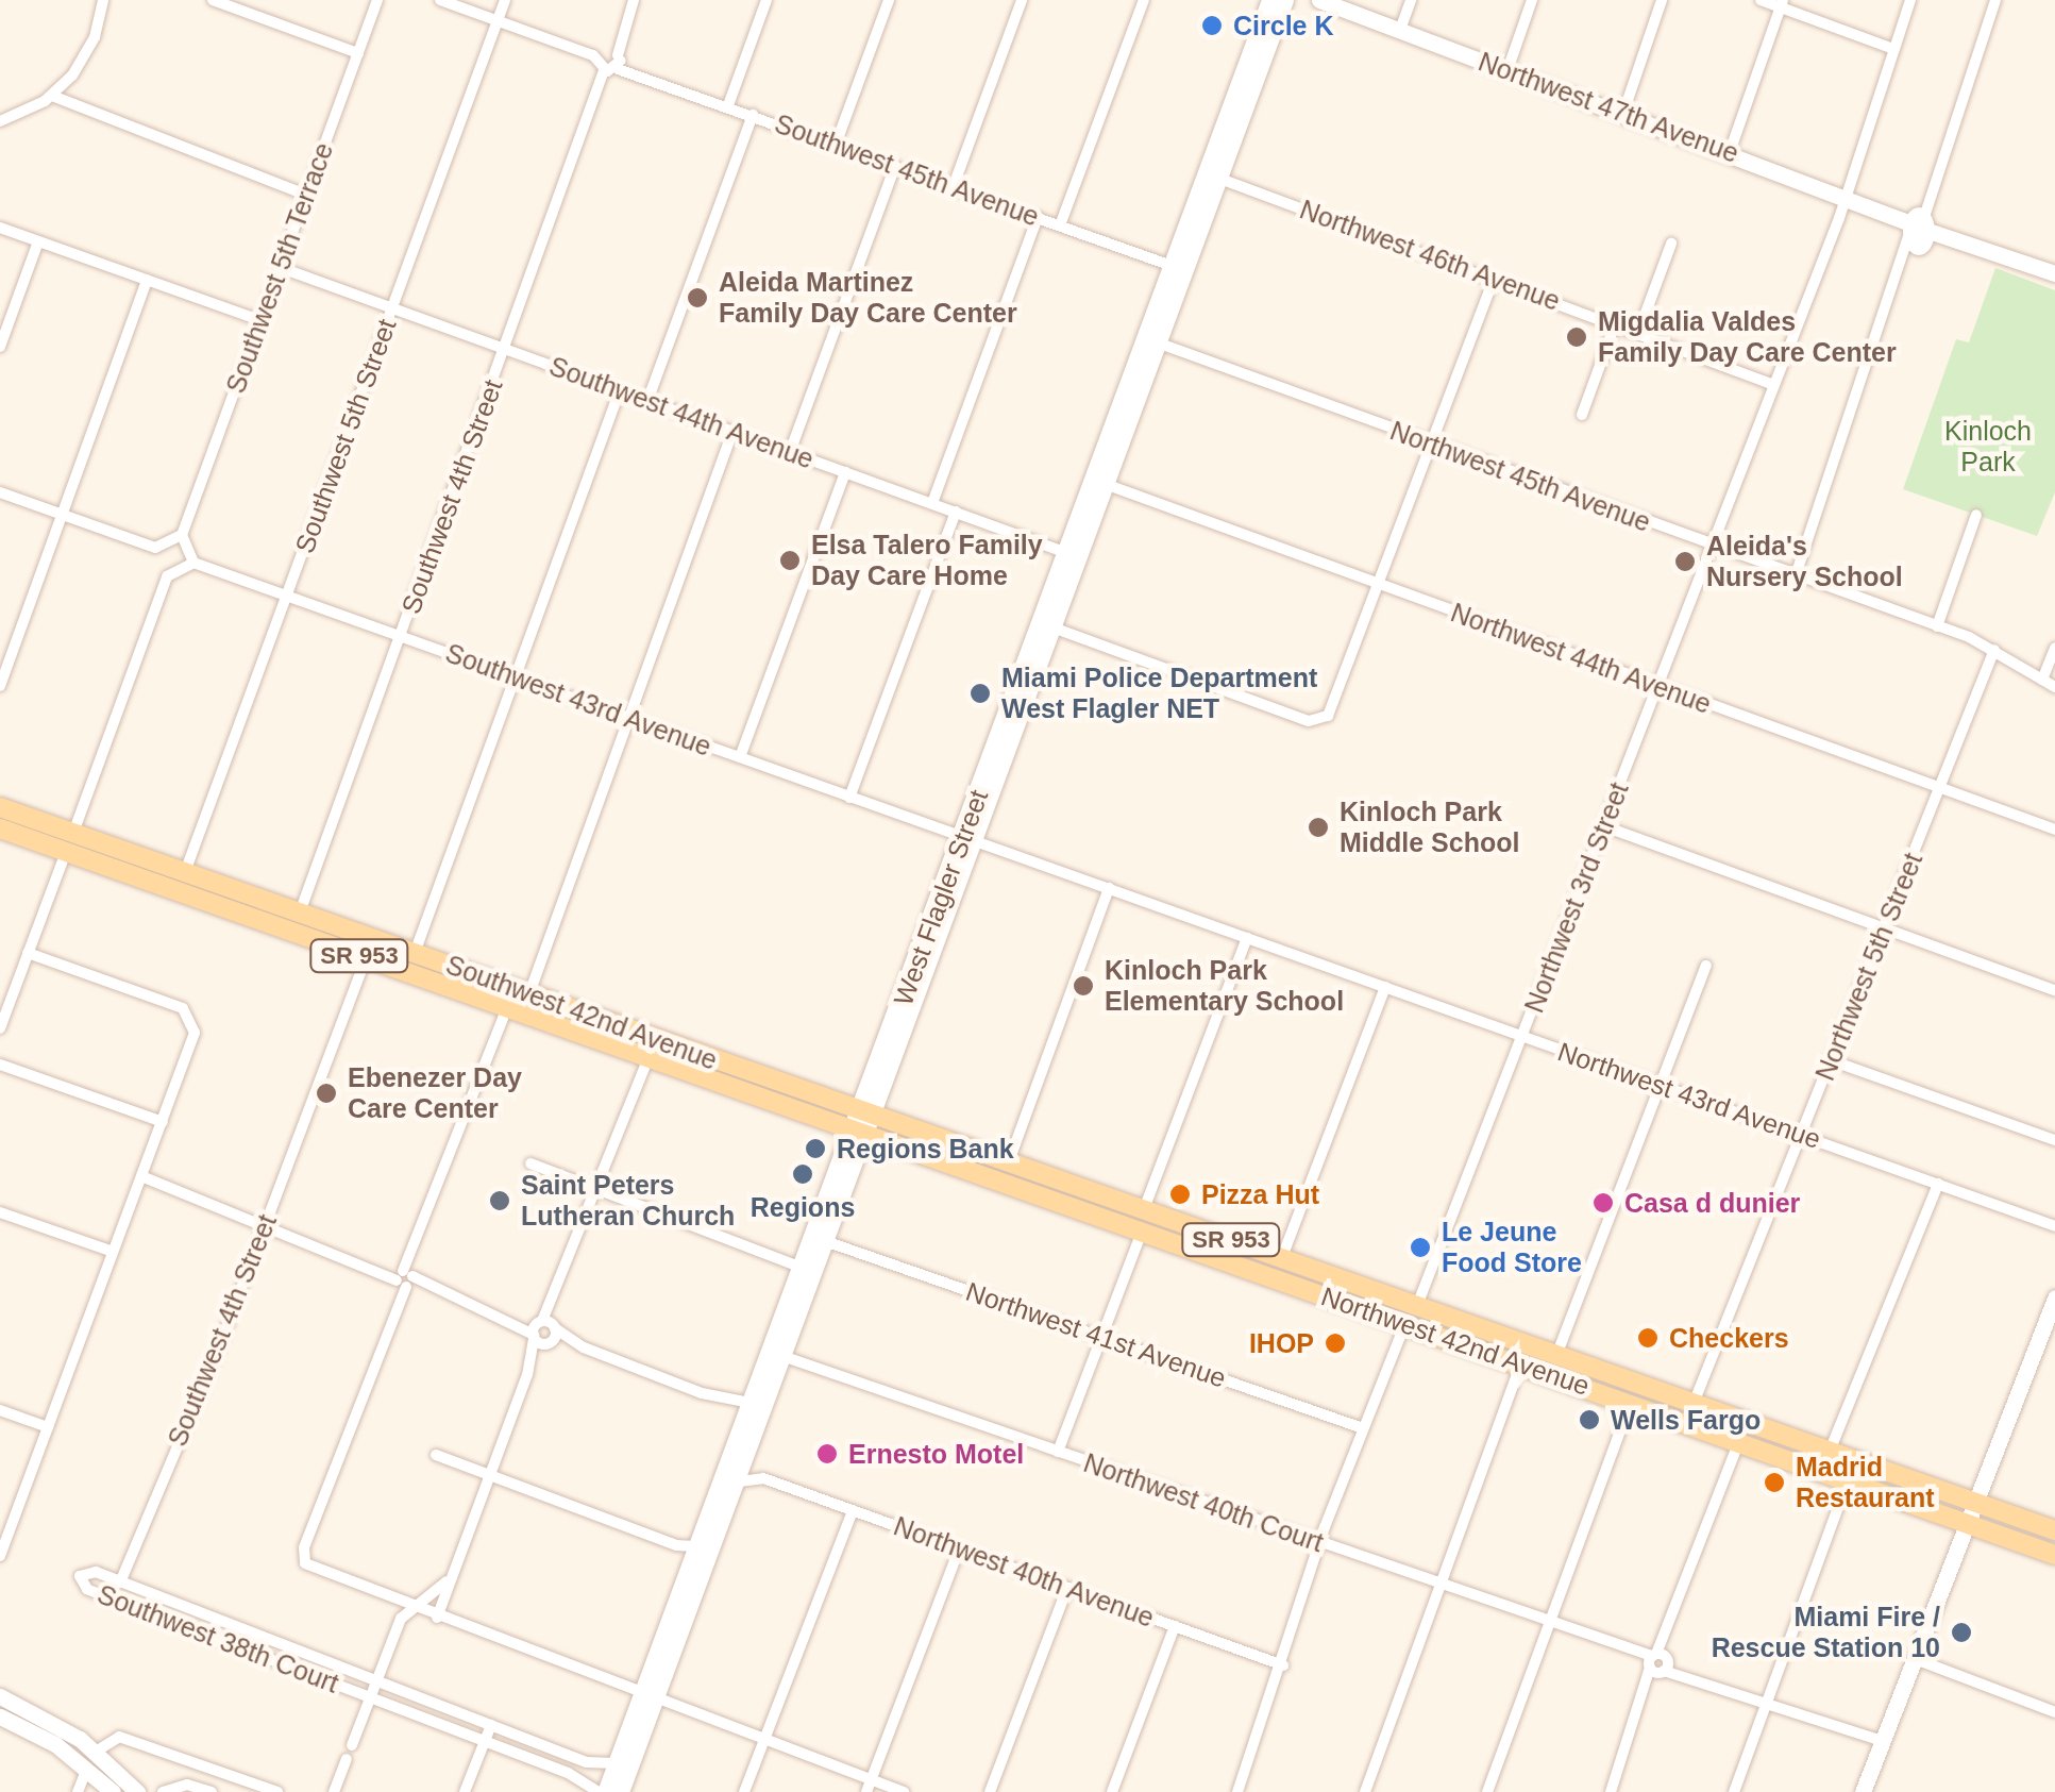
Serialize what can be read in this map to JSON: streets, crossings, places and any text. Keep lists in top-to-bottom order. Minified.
{"streets":{"main road":["Northwest 47th Avenue","West Flagler Street","SR 953","Southwest 42nd Avenue","Northwest 42nd Avenue"],"street":["Southwest 45th Avenue","Northwest 46th Avenue","Southwest 5th Terrace","Southwest 44th Avenue","Southwest 5th Street","Northwest 45th Avenue","Southwest 4th Street","Northwest 44th Avenue","Southwest 43rd Avenue","Northwest 3rd Street","Northwest 5th Street","Northwest 43rd Avenue","Northwest 41st Avenue","Northwest 40th Court","Northwest 40th Avenue","Southwest 38th Court"]},"crossings":[["Northwest 47th Avenue","Northwest 3rd Street"],["Southwest 45th Avenue","Southwest 5th Street"],["Southwest 45th Avenue","Southwest 4th Street"],["Southwest 45th Avenue","West Flagler Street"],["Northwest 46th Avenue","West Flagler Street"],["Northwest 46th Avenue","Northwest 3rd Street"],["Southwest 5th Terrace","Southwest 44th Avenue"],["Southwest 5th Terrace","Southwest 43rd Avenue"],["Southwest 5th Terrace","Southwest 42nd Avenue"],["Southwest 44th Avenue","Southwest 5th Street"],["Southwest 44th Avenue","Southwest 4th Street"],["Southwest 44th Avenue","West Flagler Street"],["Southwest 5th Street","Southwest 43rd Avenue"],["Southwest 5th Street","Southwest 42nd Avenue"],["Northwest 45th Avenue","West Flagler Street"],["Northwest 45th Avenue","Northwest 3rd Street"],["Northwest 45th Avenue","Northwest 5th Street"],["Southwest 4th Street","Southwest 43rd Avenue"],["Southwest 4th Street","Southwest 42nd Avenue"],["Southwest 4th Street","Southwest 38th Court"],["Northwest 44th Avenue","West Flagler Street"],["Northwest 44th Avenue","Northwest 3rd Street"],["Northwest 44th Avenue","Northwest 5th Street"],["Southwest 43rd Avenue","West Flagler Street"],["Southwest 43rd Avenue","Northwest 43rd Avenue"],["West Flagler Street","Southwest 42nd Avenue"],["West Flagler Street","Northwest 43rd Avenue"],["West Flagler Street","Northwest 41st Avenue"],["West Flagler Street","Northwest 42nd Avenue"],["West Flagler Street","Northwest 40th Court"],["West Flagler Street","Northwest 40th Avenue"],["West Flagler Street","Southwest 38th Court"],["Northwest 3rd Street","Northwest 43rd Avenue"],["Northwest 3rd Street","Northwest 41st Avenue"],["Northwest 3rd Street","Northwest 42nd Avenue"],["Northwest 3rd Street","Northwest 40th Court"],["Northwest 3rd Street","Northwest 40th Avenue"],["Northwest 5th Street","Northwest 43rd Avenue"],["Northwest 5th Street","Northwest 42nd Avenue"],["Southwest 42nd Avenue","Northwest 42nd Avenue"]],"parks":["Kinloch Park"],"places":["Circle K","Aleida Martinez Family Day Care Center","Migdalia Valdes Family Day Care Center","Elsa Talero Family Day Care Home","Aleida's Nursery School","Miami Police Department West Flagler NET","Kinloch Park Middle School","Kinloch Park Elementary School","Ebenezer Day Care Center","Regions Bank","Regions","Pizza Hut","Saint Peters Lutheran Church","Casa d dunier","Le Jeune Food Store","Checkers","IHOP","Wells Fargo","Ernesto Motel","Madrid Restaurant","Miami Fire / Rescue Station 10"]}
